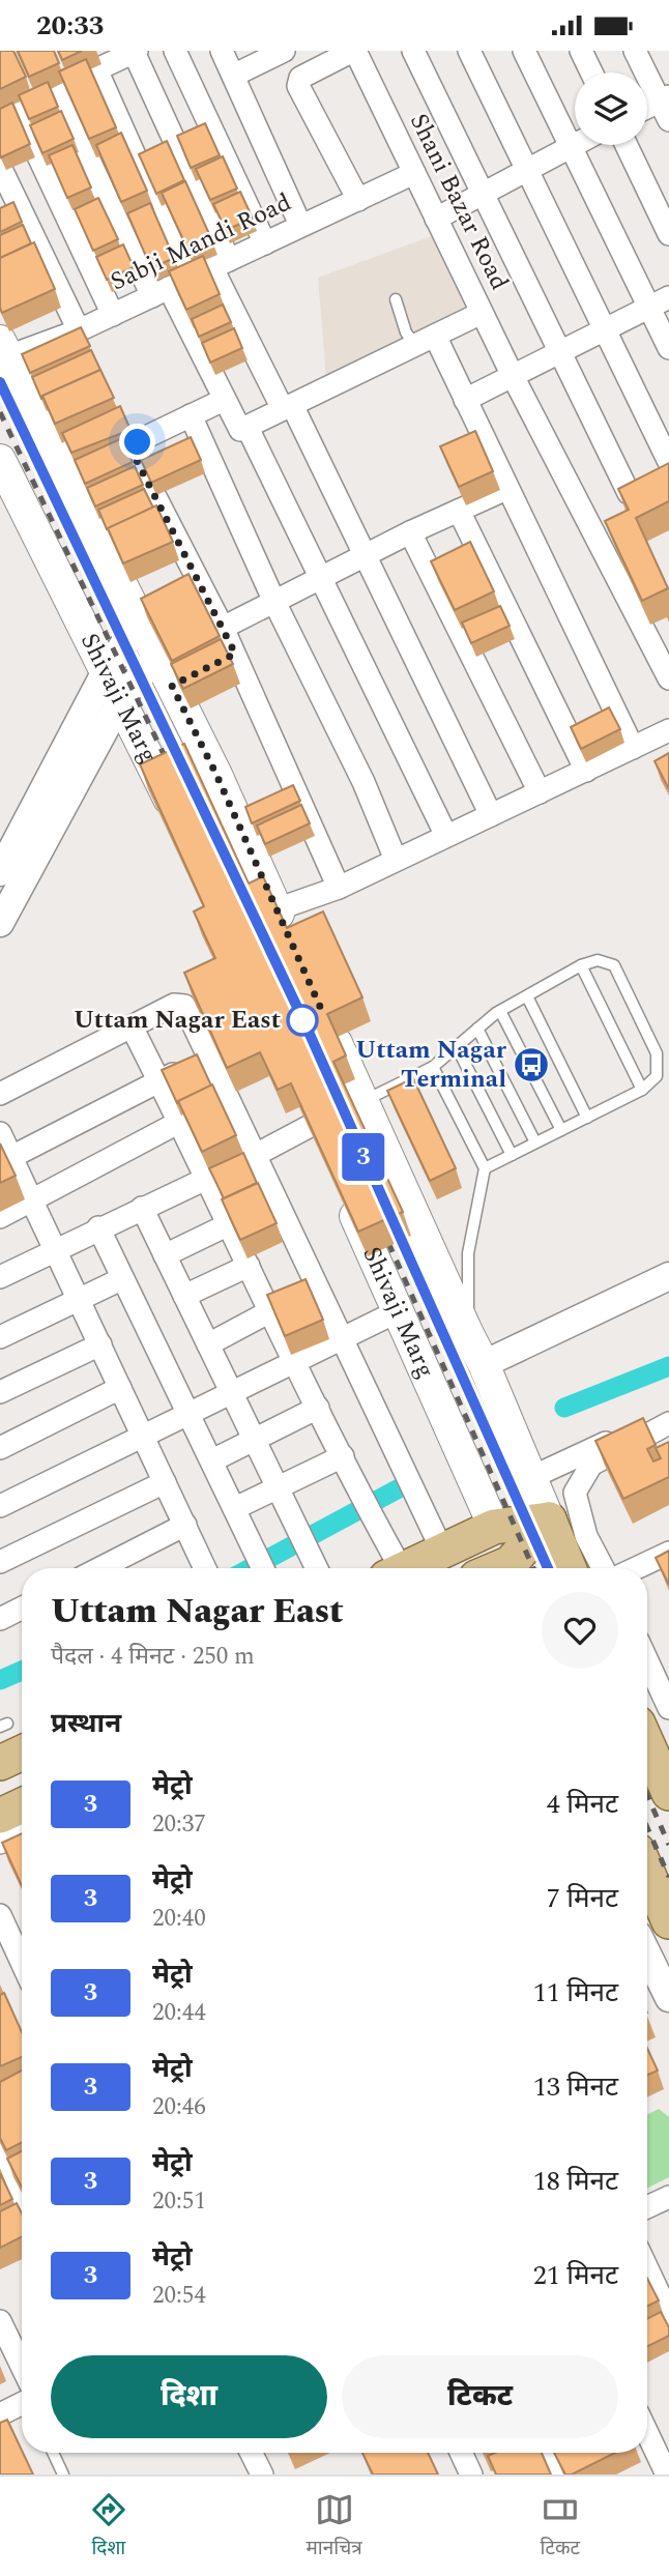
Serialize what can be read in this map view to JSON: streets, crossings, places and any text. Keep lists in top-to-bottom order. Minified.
{"streets":{"main road":["Shivaji Marg"],"street":["Shani Bazar Road","Sabji Mandi Road"]},"crossings":[["Shani Bazar Road","Sabji Mandi Road"],["Sabji Mandi Road","Shivaji Marg"]],"places":{"other":["Uttam Nagar East"],"bus stop":["Uttam Nagar Terminal"]},"lines":["metro line 3"],"page":{"status":"20:33","on_map":"3","heading":[["Uttam Nagar East","पैदल · 4 मिनट · 250 m"],"प्रस्थान"],"list":[{"mark":"3","name":"मेट्रो","note":"20:37","value":"4 मिनट"},{"mark":"3","name":"मेट्रो","note":"20:40","value":"7 मिनट"},{"mark":"3","name":"मेट्रो","note":"20:44","value":"11 मिनट"},{"mark":"3","name":"मेट्रो","note":"20:46","value":"13 मिनट"},{"mark":"3","name":"मेट्रो","note":"20:51","value":"18 मिनट"},{"mark":"3","name":"मेट्रो","note":"20:54","value":"21 मिनट"}],"buttons":["दिशा","टिकट"],"tabs":["दिशा","मानचित्र","टिकट"]}}
